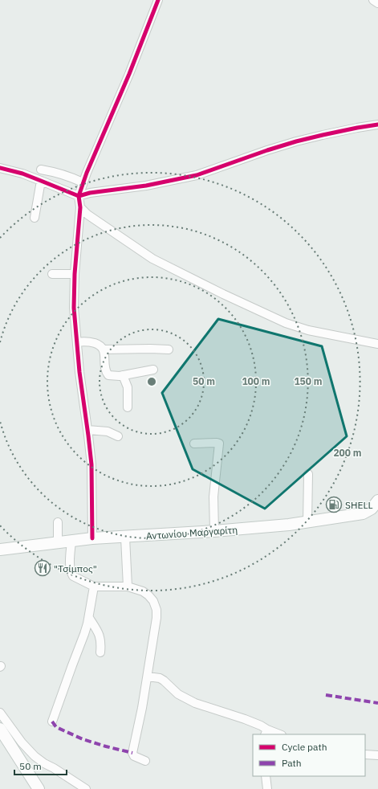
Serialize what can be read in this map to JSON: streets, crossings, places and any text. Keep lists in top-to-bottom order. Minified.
{"streets":{"street":["Αντωνίου Μαργαρίτη"]},"places":{"fuel station":["SHELL"],"restaurant":["\"Τσίμπος\""]},"legend":["Cycle path","Path"],"scale_bar":"50 m","rings":["50 m","100 m","150 m","200 m"]}
